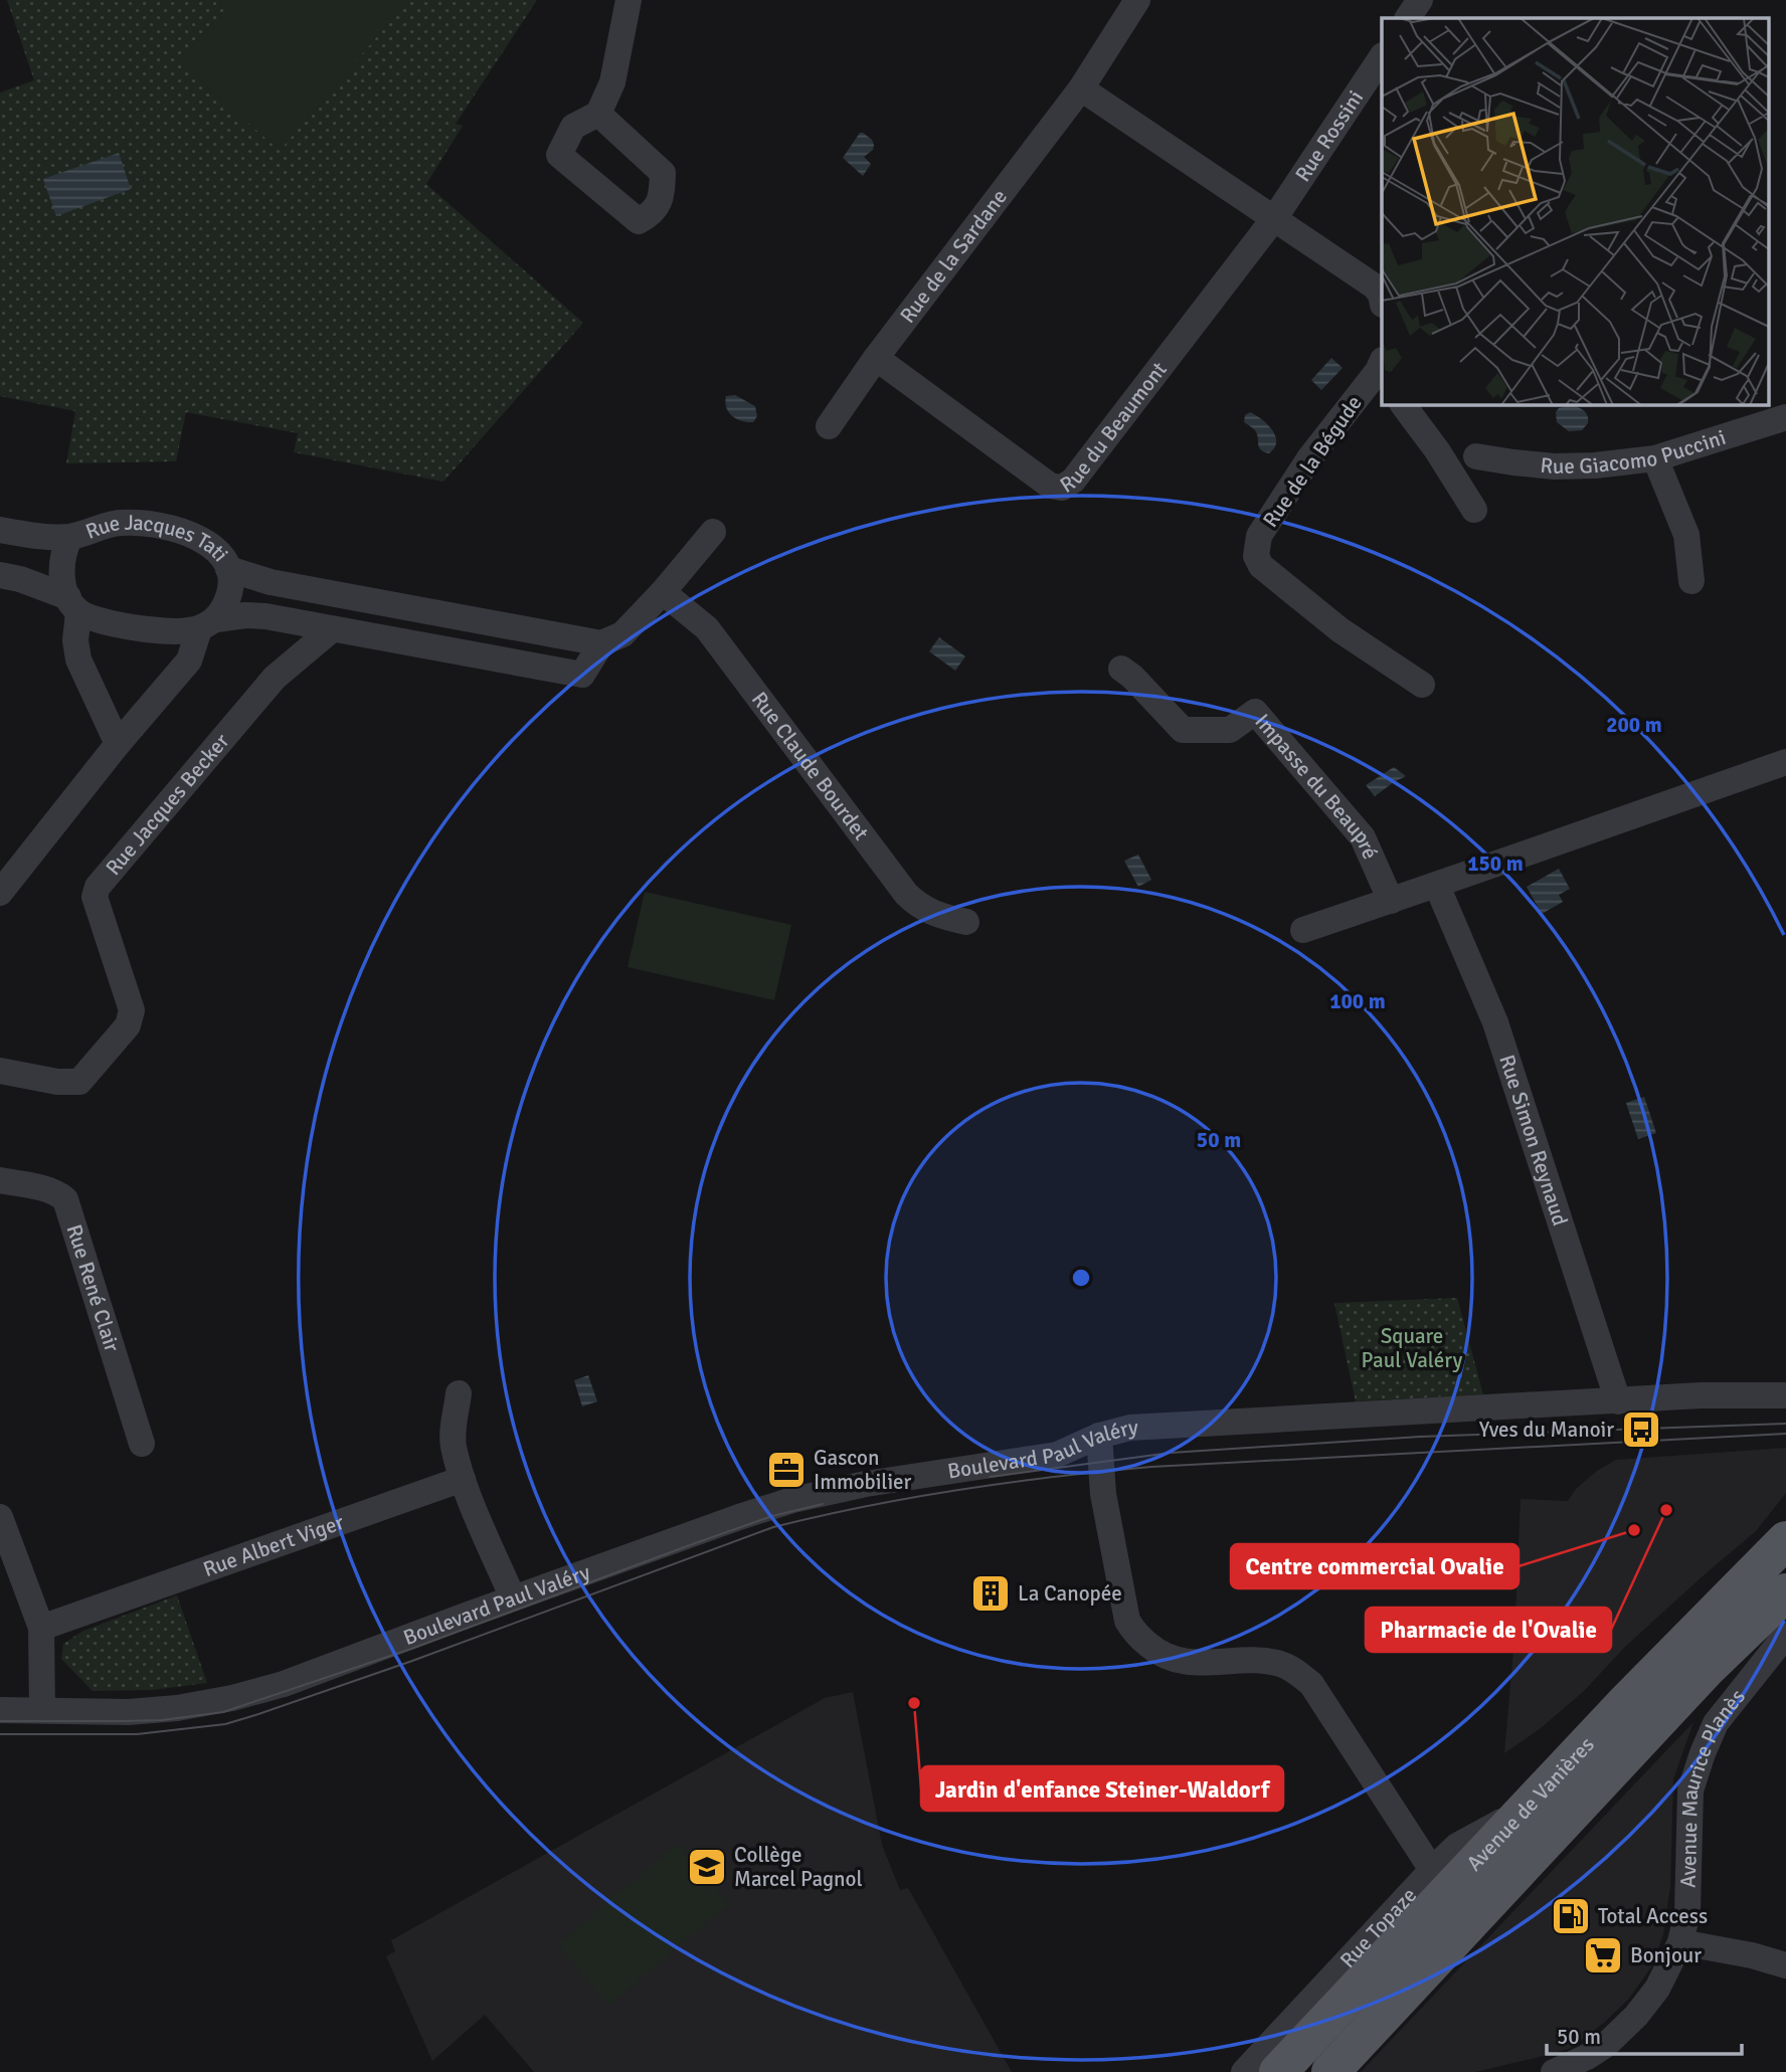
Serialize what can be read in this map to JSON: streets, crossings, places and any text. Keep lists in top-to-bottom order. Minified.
{"streets":{"main road":["Avenue de Vanières"],"street":["Rue Rossini","Rue de la Sardane","Rue du Beaumont","Rue Giacomo Puccini","Rue de la Bégude","Rue Jacques Tati","Rue Claude Bourdet","Impasse du Beaupré","Rue Jacques Becker","Rue Simon Reynaud","Rue René Clair","Boulevard Paul Valéry","Rue Albert Viger","Avenue Maurice Planès","Rue Topaze"]},"crossings":[["Rue Rossini","Rue du Beaumont"],["Rue de la Sardane","Rue du Beaumont"],["Rue Simon Reynaud","Boulevard Paul Valéry"],["Avenue de Vanières","Rue Topaze"]],"parks":["Square Paul Valéry"],"places":{"bus stop":["Yves du Manoir"],"office":["Gascon Immobilier"],"other":["Pharmacie de l'Ovalie","Centre commercial Ovalie","Jardin d'enfance Steiner-Waldorf"],"building":["La Canopée"],"school or university":["Collège Marcel Pagnol"],"fuel station":["Total Access"],"supermarket":["Bonjour"]},"scale_bar":"50 m","rings":["200 m","150 m","100 m","50 m"]}
